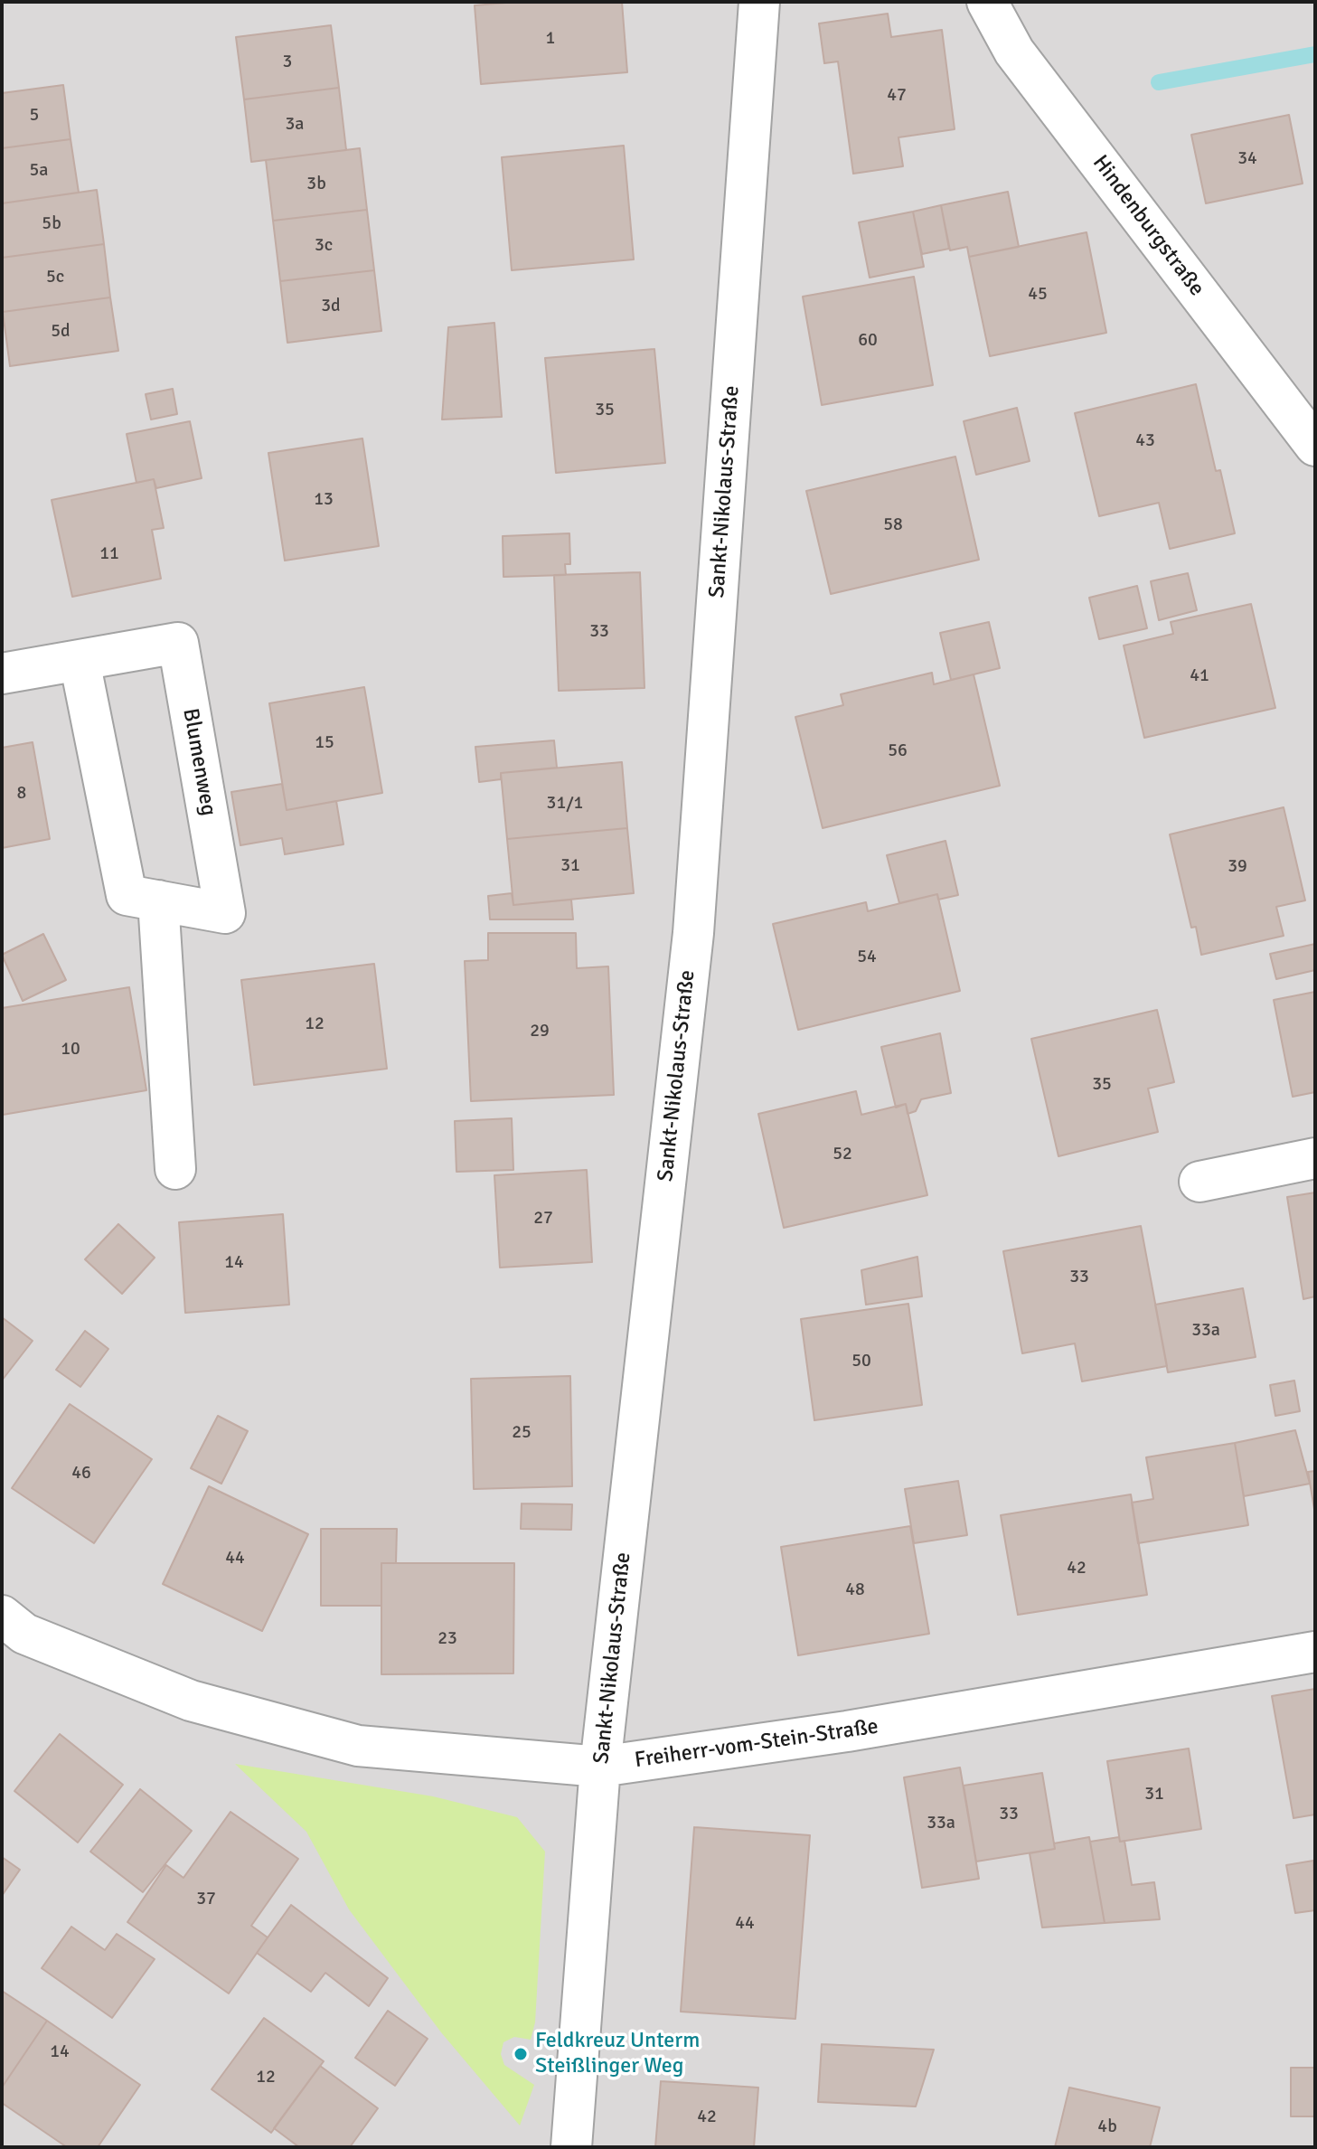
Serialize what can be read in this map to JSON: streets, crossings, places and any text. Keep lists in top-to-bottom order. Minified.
{"streets":{"street":["Hindenburgstraße","Sankt-Nikolaus-Straße","Blumenweg","Freiherr-vom-Stein-Straße"]},"crossings":[["Sankt-Nikolaus-Straße","Freiherr-vom-Stein-Straße"]],"places":["Feldkreuz Unterm Steißlinger Weg"],"house_numbers":["1","3","47","5","3a","34","5a","3b","5b","3c","5c","45","3d","5d","60","35","43","13","58","11","33","41","15","56","8","31/1","31","39","54","12","29","10","35","52","27","14","33","33a","50","25","46","44","42","48","23","31","33","33a","37","44","14","12","42","4b"]}
